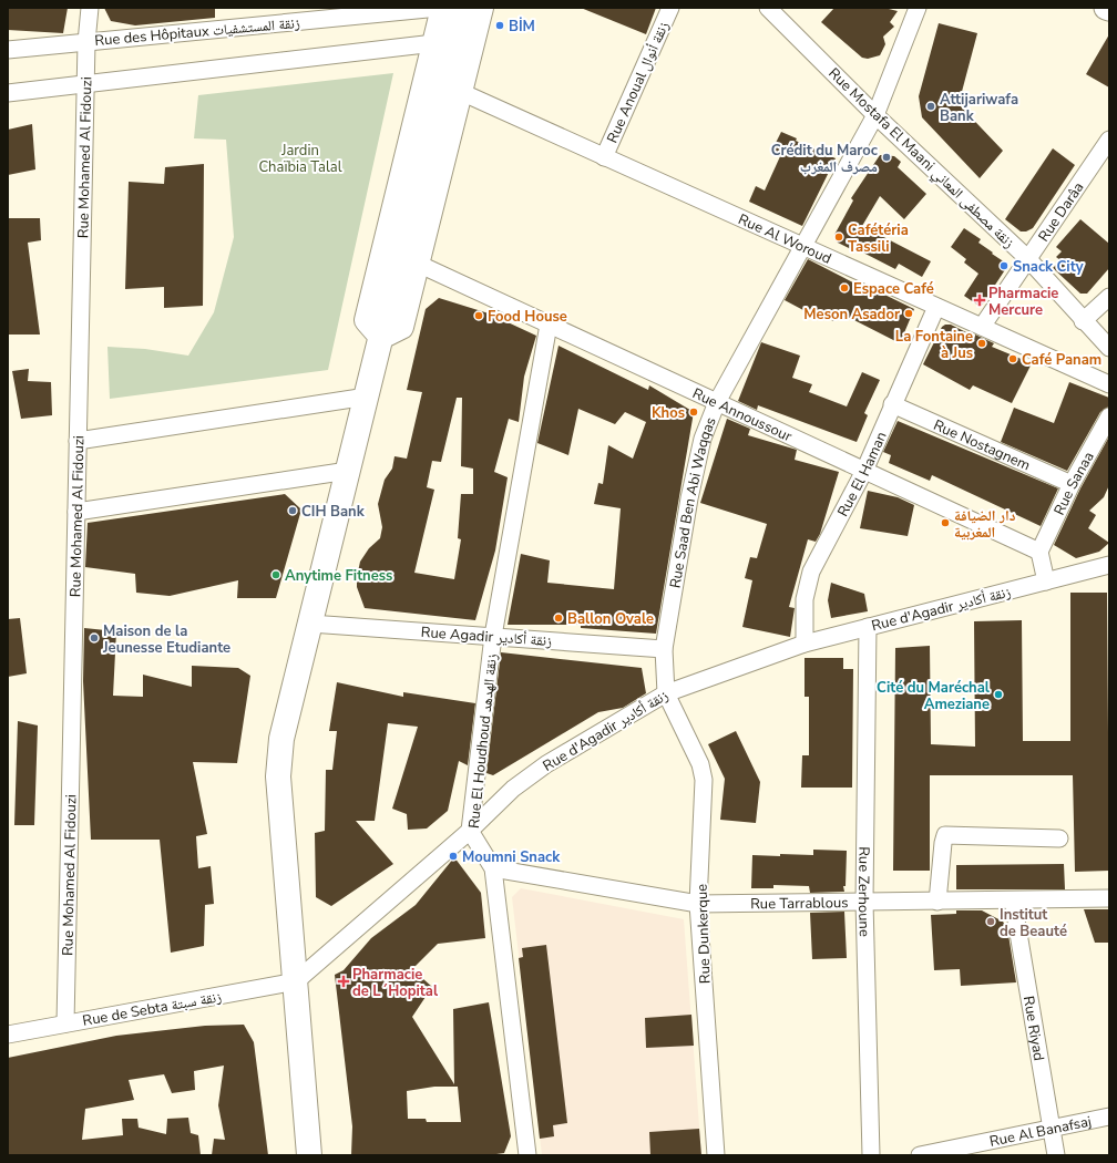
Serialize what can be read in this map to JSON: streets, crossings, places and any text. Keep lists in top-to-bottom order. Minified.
{"streets":{"street":["Rue des Hôpitaux زنقة المستشفيات","Rue Anoual زنقة أنوال","Rue Mohamed Al Fidouzi","Rue Mostafa El Maani زنقة مصطفى المعاني","Rue Darâa","Rue Al Woroud","Rue Annoussour","Rue Nostagnem","Rue El Haman","Rue Sanaa","Rue Saad Ben Abi Waqqas","Rue d'Agadir زنقة أكادير","Rue Agadir زنقة أكادير","Rue El Houdhoud زنقة الهدهد","Rue Zerhoune","Rue Tarrablous","Rue Dunkerque","Rue de Sebta زنقة سبتة","Rue Riyad","Rue Al Banafsaj"]},"crossings":[["Rue des Hôpitaux زنقة المستشفيات","Rue Mohamed Al Fidouzi"],["Rue Anoual زنقة أنوال","Rue Al Woroud"],["Rue Mohamed Al Fidouzi","Rue de Sebta زنقة سبتة"],["Rue Mostafa El Maani زنقة مصطفى المعاني","Rue Darâa"],["Rue Mostafa El Maani زنقة مصطفى المعاني","Rue Saad Ben Abi Waqqas"],["Rue Darâa","Rue Al Woroud"],["Rue Al Woroud","Rue El Haman"],["Rue Al Woroud","Rue Saad Ben Abi Waqqas"],["Rue Annoussour","Rue El Haman"],["Rue Annoussour","Rue Sanaa"],["Rue Annoussour","Rue Saad Ben Abi Waqqas"],["Rue Annoussour","Rue El Houdhoud زنقة الهدهد"],["Rue Nostagnem","Rue El Haman"],["Rue Nostagnem","Rue Sanaa"],["Rue El Haman","Rue d'Agadir زنقة أكادير"],["Rue Saad Ben Abi Waqqas","Rue d'Agadir زنقة أكادير"],["Rue Saad Ben Abi Waqqas","Rue Agadir زنقة أكادير"],["Rue Saad Ben Abi Waqqas","Rue Dunkerque"],["Rue d'Agadir زنقة أكادير","Rue El Houdhoud زنقة الهدهد"],["Rue d'Agadir زنقة أكادير","Rue Zerhoune"],["Rue d'Agadir زنقة أكادير","Rue Dunkerque"],["Rue d'Agadir زنقة أكادير","Rue de Sebta زنقة سبتة"],["Rue Agadir زنقة أكادير","Rue El Houdhoud زنقة الهدهد"],["Rue El Houdhoud زنقة الهدهد","Rue Tarrablous"],["Rue Zerhoune","Rue Tarrablous"],["Rue Tarrablous","Rue Dunkerque"],["Rue Tarrablous","Rue Riyad"],["Rue Riyad","Rue Al Banafsaj"]],"parks":["Jardin Chaïbia Talal"],"places":{"other":["BİM","Attijariwafa Bank","Crédit du Maroc مصرف المغرب","Cafétéria Tassili","Snack City","Espace Café","Meson Asador","Food House","La Fontaine à Jus","Café Panam","Khos","CIH Bank","دار الضيافة المغربية","Anytime Fitness","Ballon Ovale","Maison de la Jeunesse Etudiante","Cité du Maréchal Ameziane","Moumni Snack","Institut de Beauté"],"health":["Pharmacie Mercure","Pharmacie de L´Hopital"]}}
